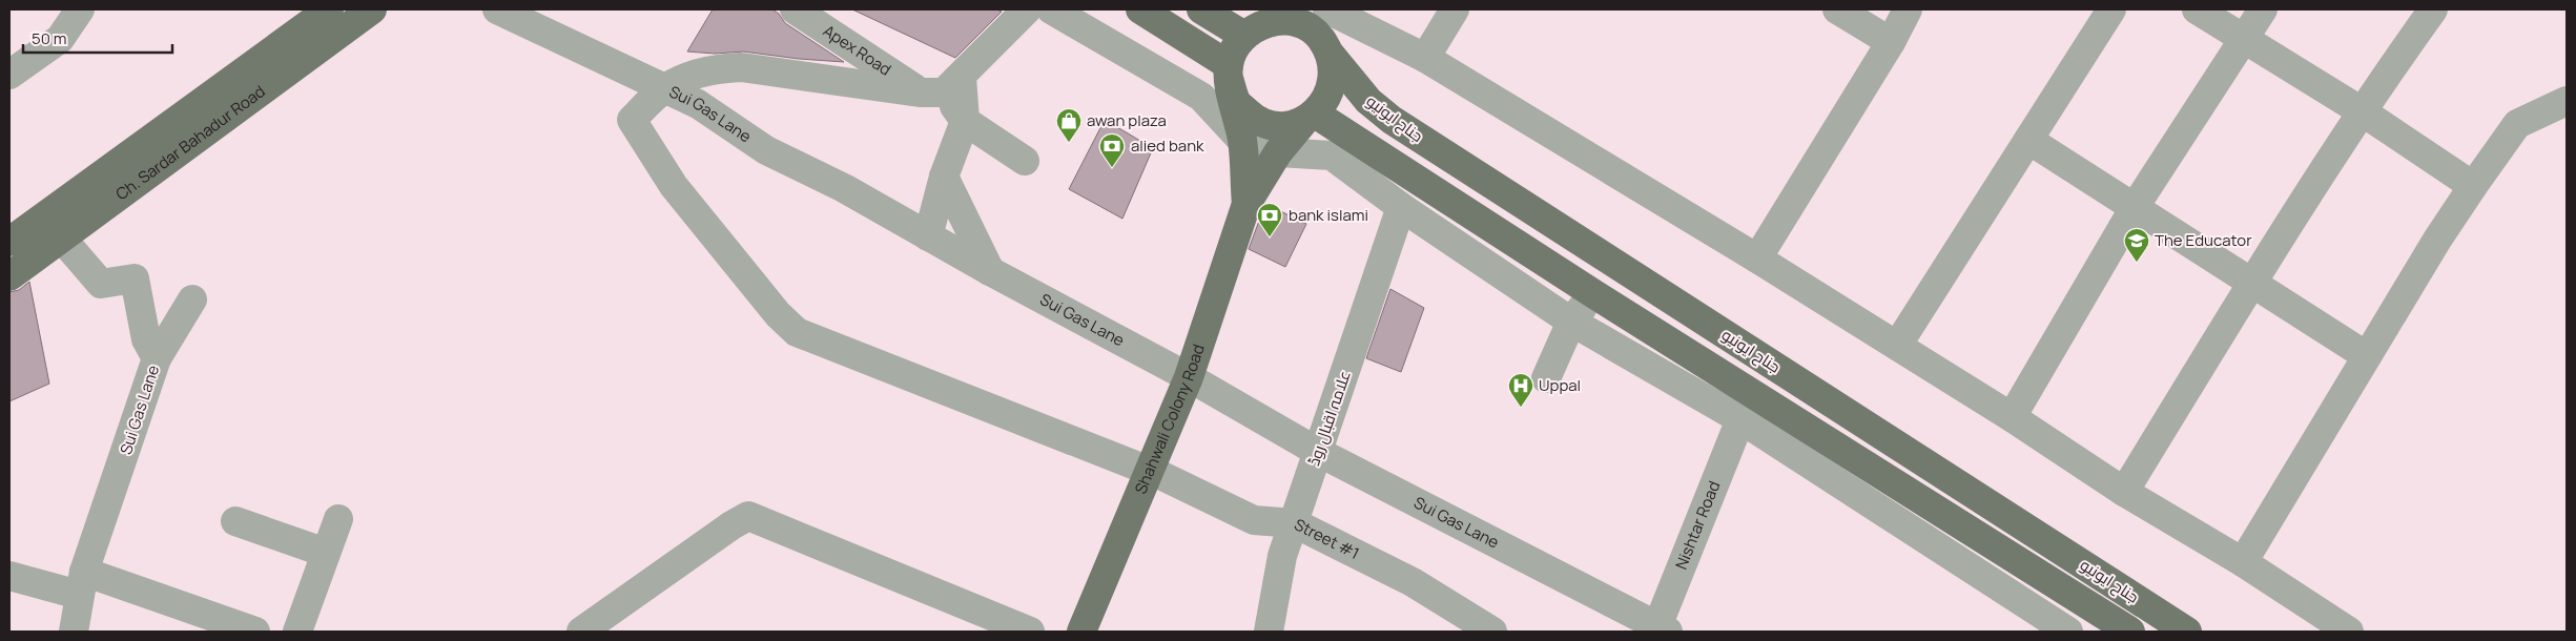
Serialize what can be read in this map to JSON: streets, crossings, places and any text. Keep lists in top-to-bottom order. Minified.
{"streets":{"main road":["جناح ایونیو","Ch. Sardar Bahadur Road","Shahwali Colony Road"],"street":["Apex Road","Sui Gas Lane","علامہ اقبال روڈ","Nishtar Road","Street #1"]},"crossings":[["Sui Gas Lane","Ch. Sardar Bahadur Road"],["Sui Gas Lane","علامہ اقبال روڈ"],["Sui Gas Lane","Shahwali Colony Road"],["Sui Gas Lane","Nishtar Road"],["Sui Gas Lane","Street #1"],["جناح ایونیو","Shahwali Colony Road"],["علامہ اقبال روڈ","Street #1"],["Shahwali Colony Road","Street #1"]],"places":{"shop":["awan plaza"],"bank":["alied bank","bank islami"],"school or university":["The Educator"],"hospital":["Uppal"]},"scale_bar":"50 m"}
